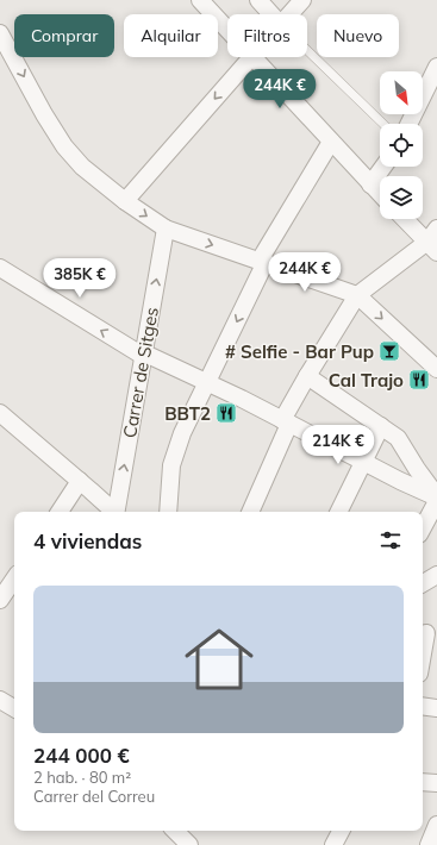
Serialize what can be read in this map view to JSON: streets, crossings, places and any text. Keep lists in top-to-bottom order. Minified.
{"streets":{"street":["Carrer de Sitges"]},"places":{"bar":["# Selfie - Bar Pup"],"restaurant":["Cal Trajo","BBT2"]},"north":"bottom right","page":{"chip":["Comprar","Alquilar","Filtros","Nuevo"],"price":["244K €","244K €","385K €","214K €"],"heading":"4 viviendas","list":[{"name":"244 000 €","note":"2 hab. · 80 m² · Carrer del Correu"}]}}
